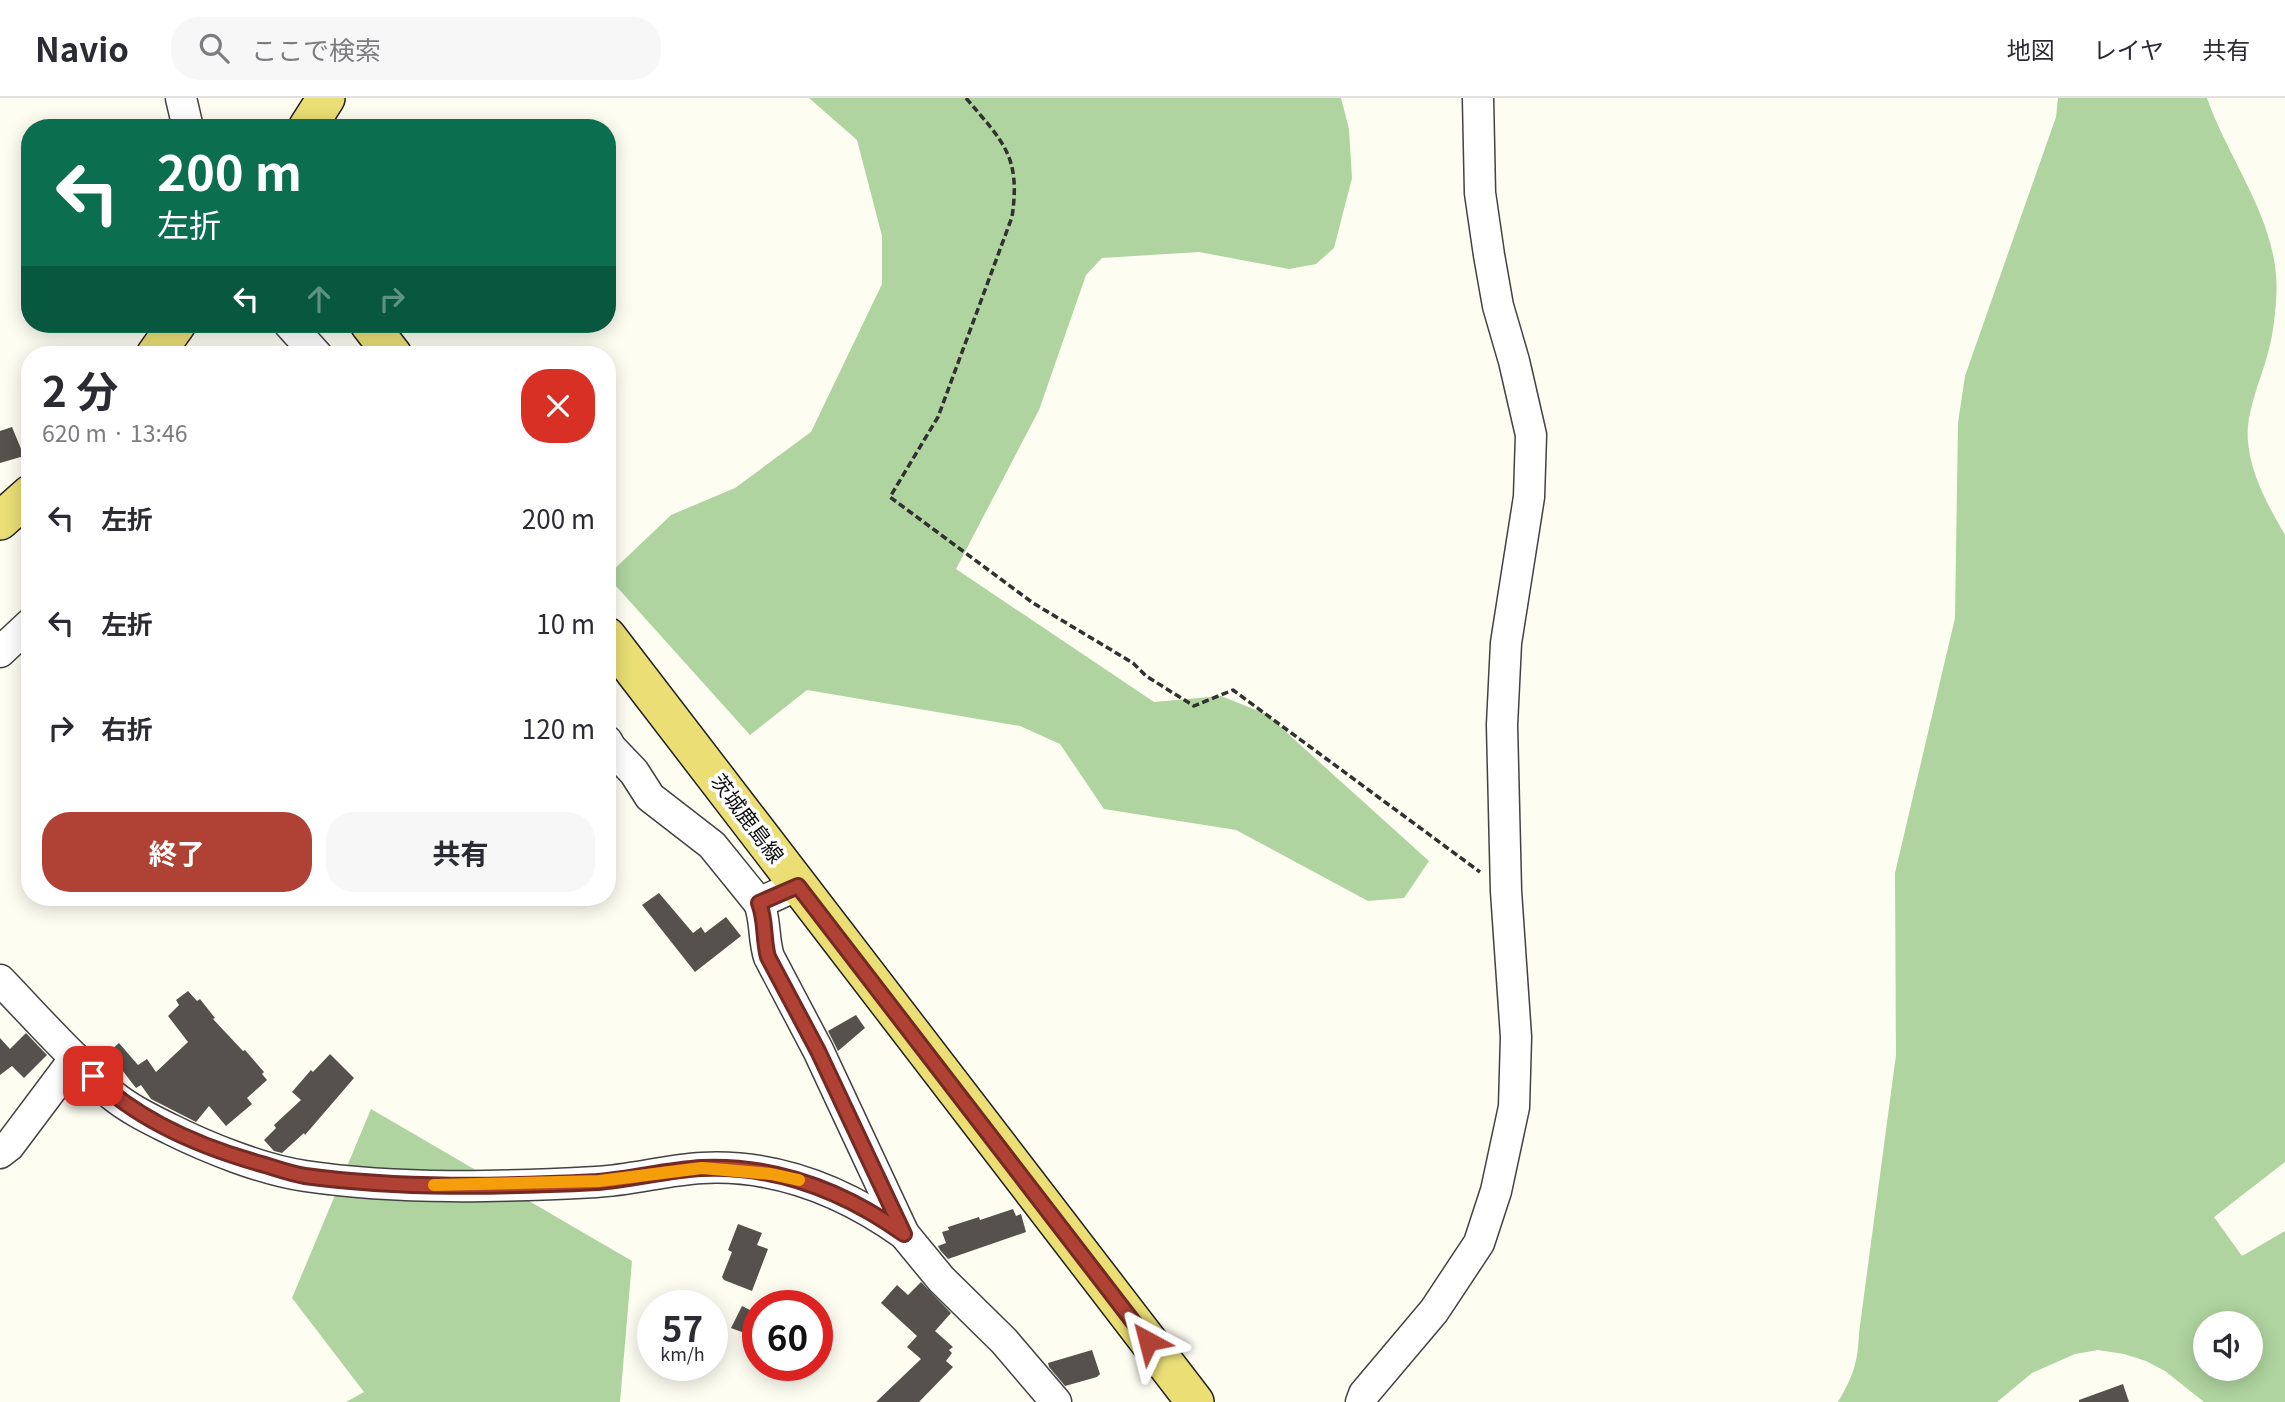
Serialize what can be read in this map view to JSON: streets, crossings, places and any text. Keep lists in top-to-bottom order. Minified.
{"streets":{"main road":["茨城鹿島線"]},"page":{"header":"Navio","search":"ここで検索","nav":["地図","レイヤ","共有"],"turn":["200 m","左折"],"heading":["2 分","620 m · 13:46"],"list":[{"name":"左折","value":"200 m"},{"name":"左折","value":"10 m"},{"name":"右折","value":"120 m"}],"buttons":["終了","共有"],"speed":"57 km/h","limit":"60"}}
